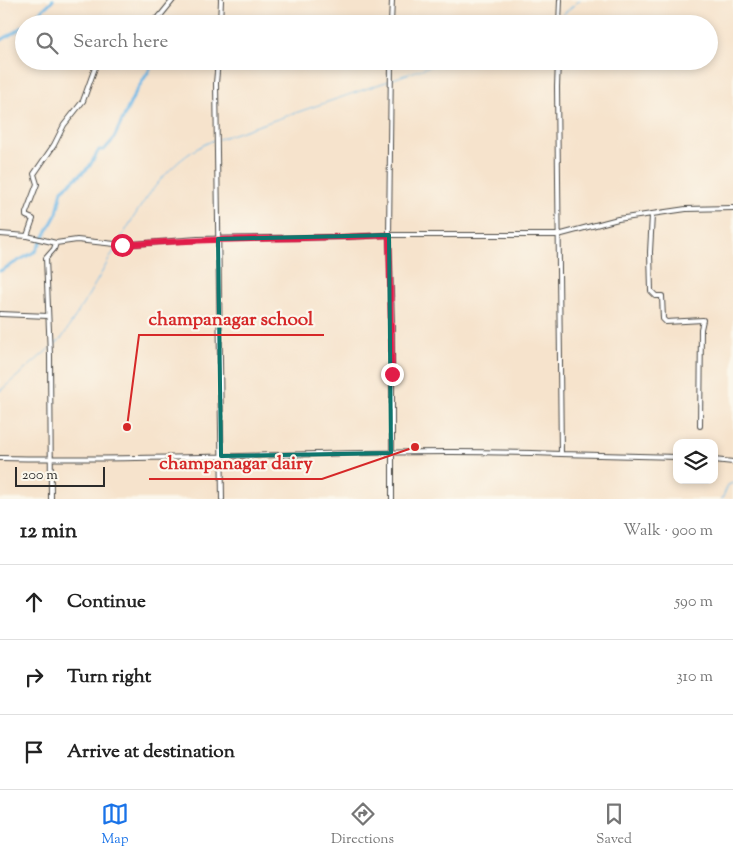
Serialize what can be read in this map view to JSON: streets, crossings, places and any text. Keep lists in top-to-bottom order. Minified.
{"places":["champanagar school","champanagar dairy"],"scale_bar":"200 m","page":{"search":"Search here","scale":"200 m","heading":["12 min","Walk · 900 m"],"list":[["Continue","590 m"],["Turn right","310 m"],"Arrive at destination"],"nav":["Map","Directions","Saved"]}}
